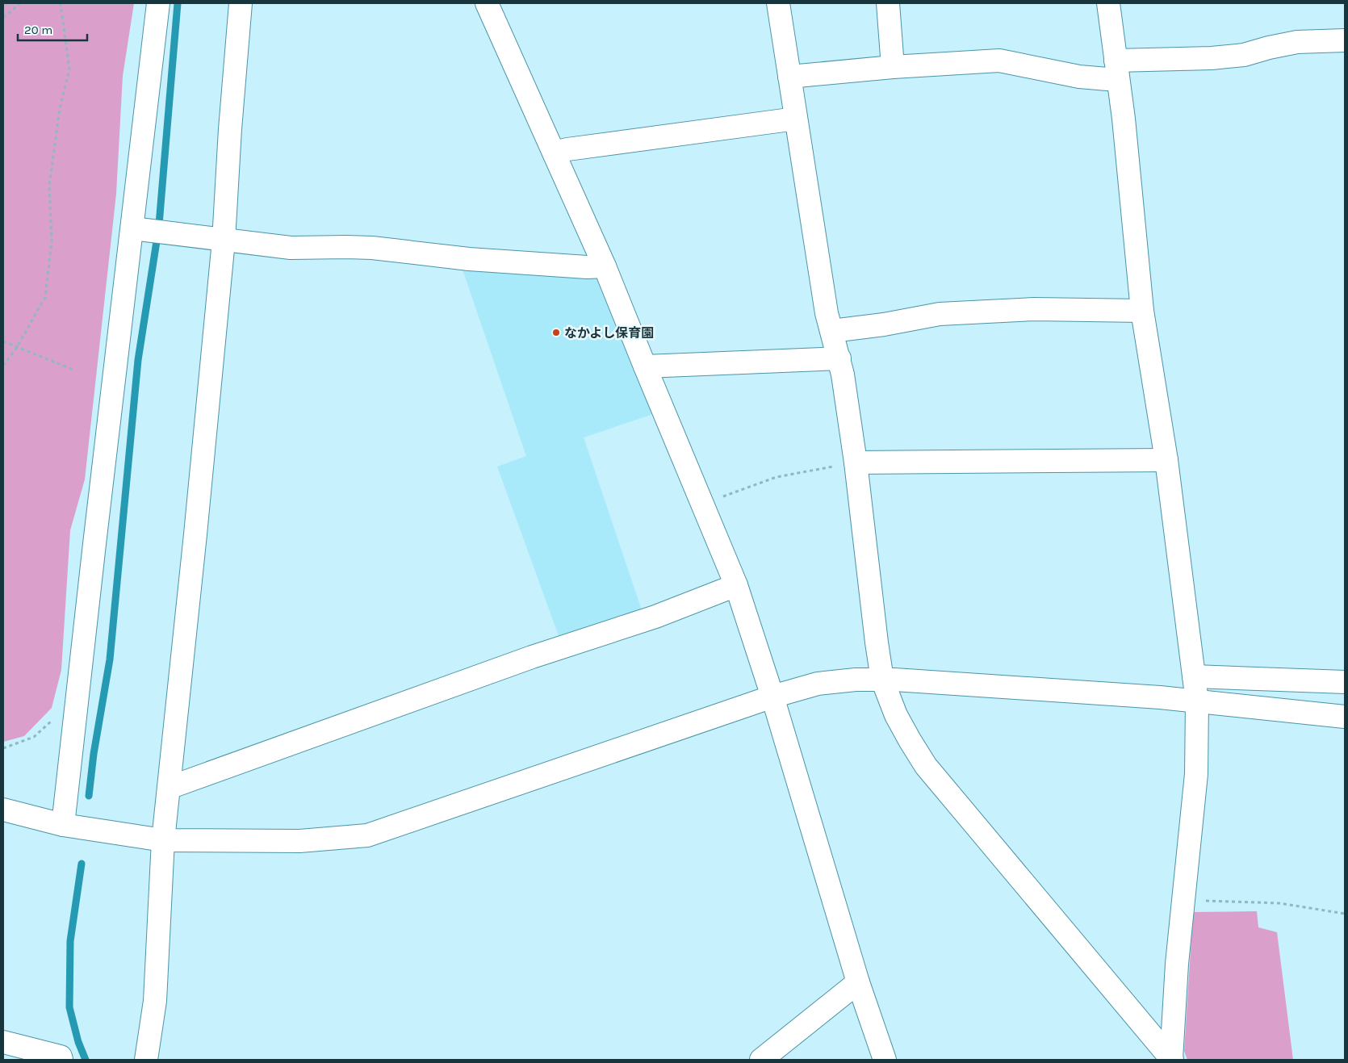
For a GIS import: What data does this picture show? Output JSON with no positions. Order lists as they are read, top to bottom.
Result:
{
  "places": ["なかよし保育園"],
  "scale_bar": "20 m"
}
